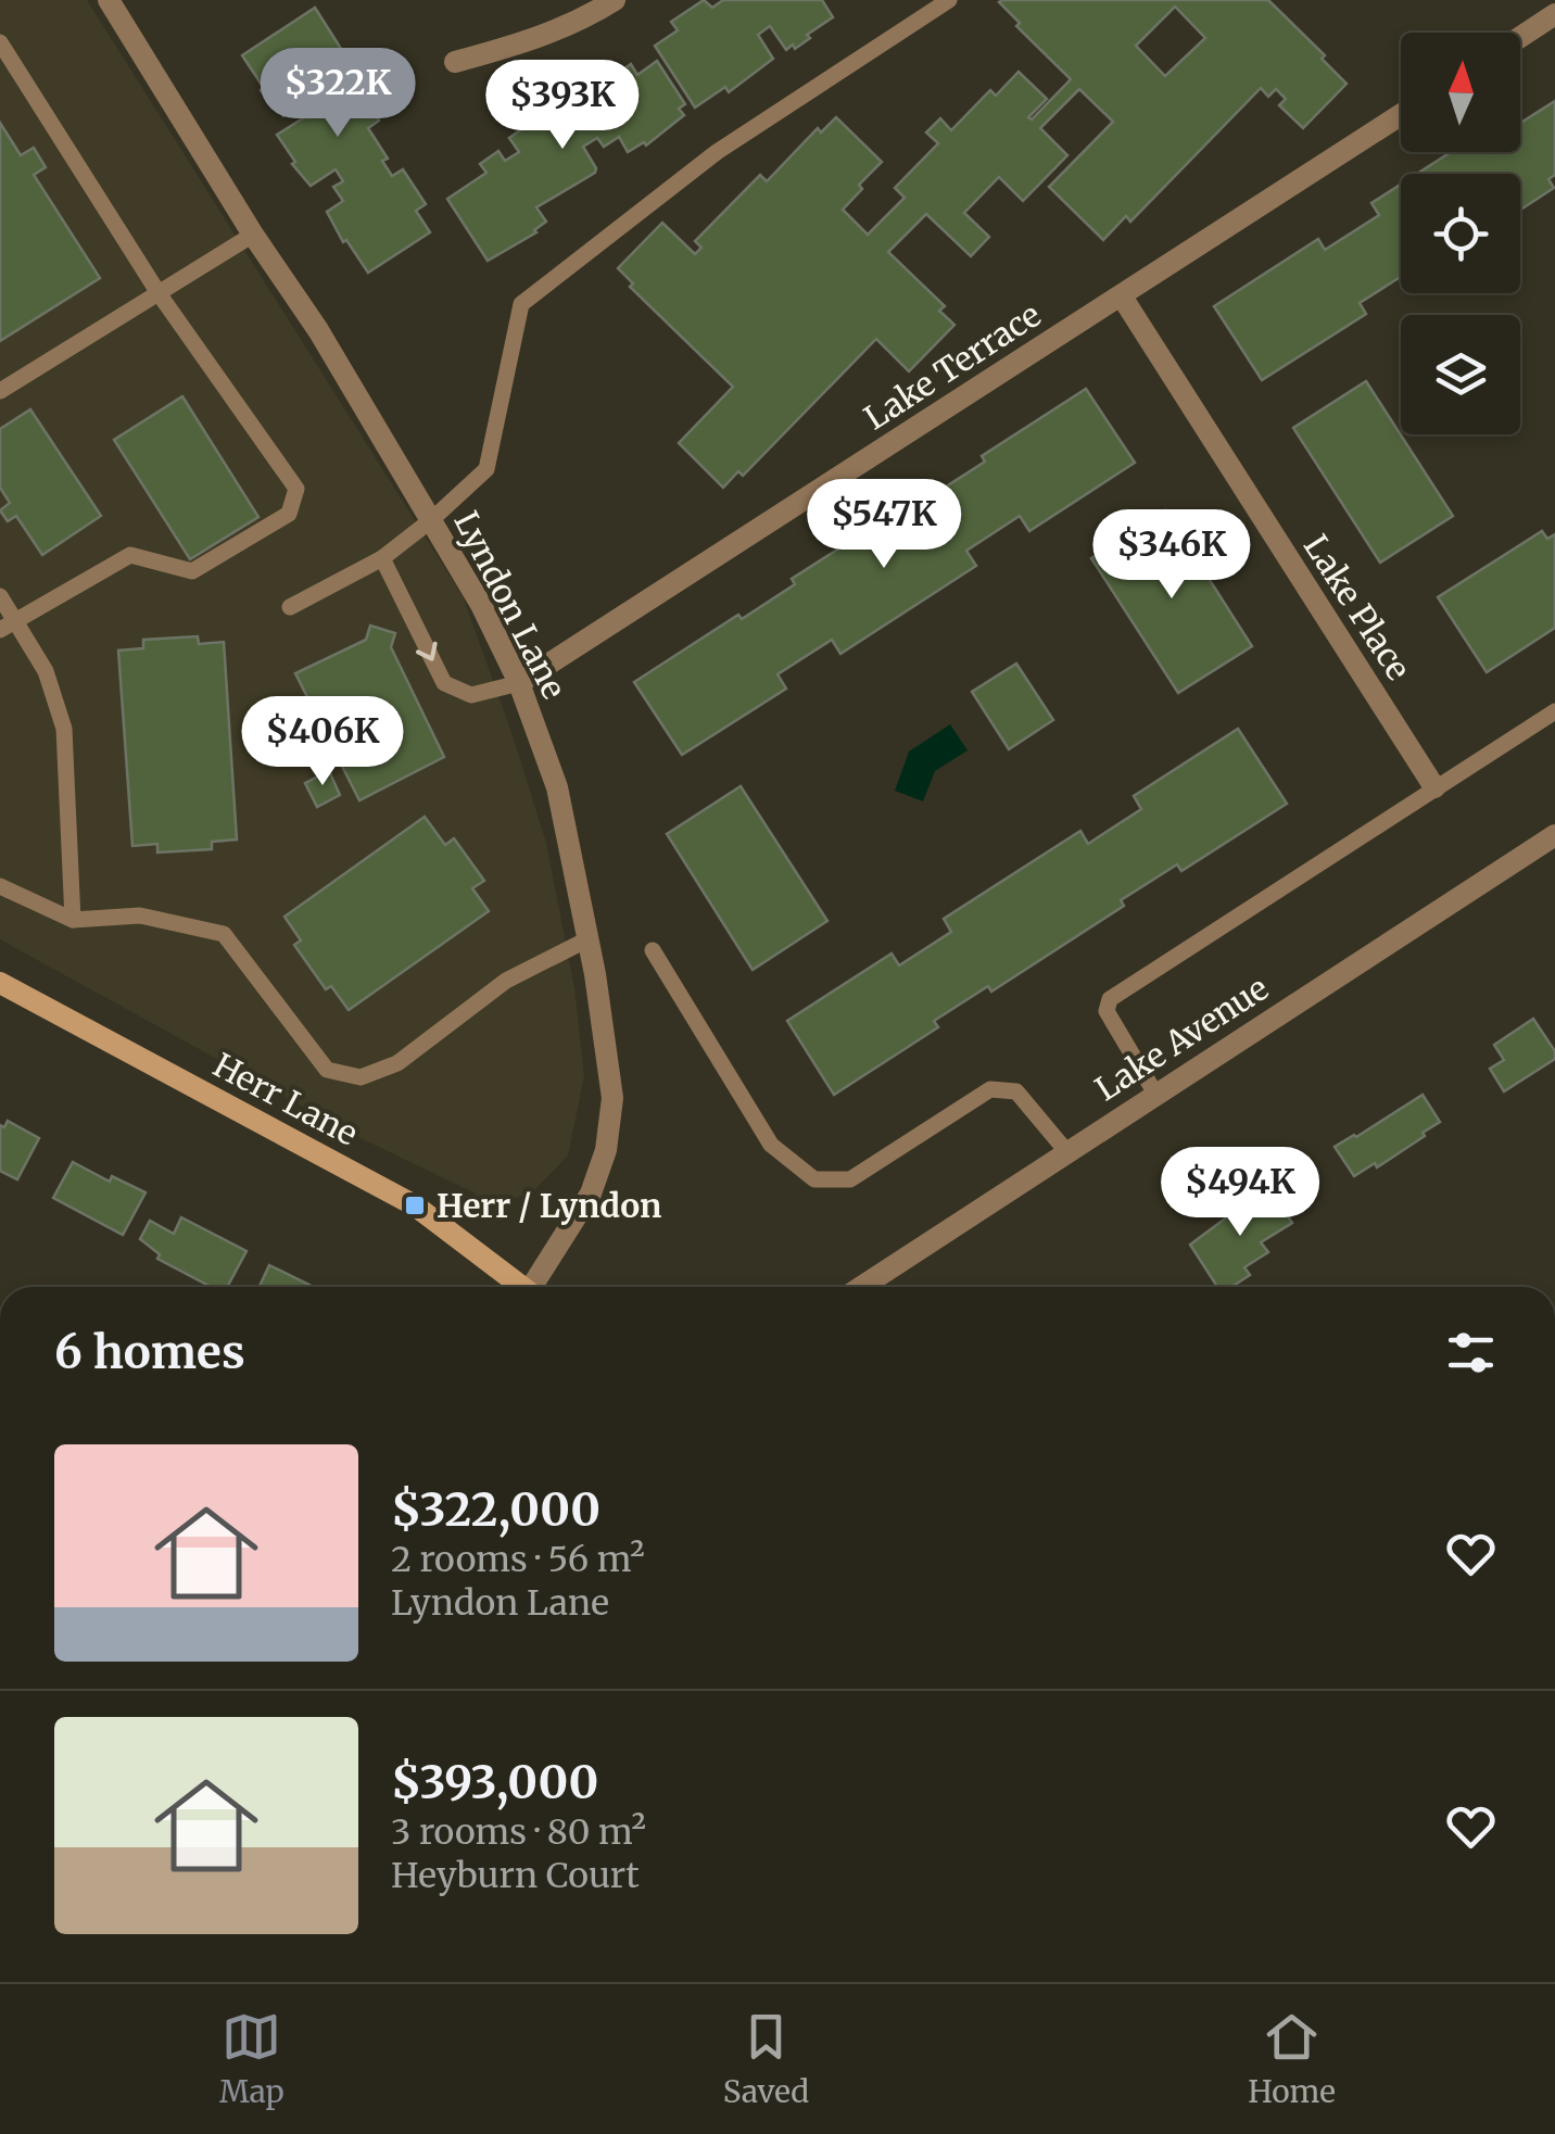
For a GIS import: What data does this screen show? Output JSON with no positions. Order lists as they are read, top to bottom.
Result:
{
  "streets": {
    "main road": ["Herr Lane"],
    "street": [
      "Lake Terrace",
      "Lyndon Lane",
      "Lake Place",
      "Lake Avenue"
    ]
  },
  "crossings": [
    ["Lake Terrace", "Lyndon Lane"],
    ["Lake Terrace", "Lake Place"]
  ],
  "places": {
    "transit": ["Herr / Lyndon"]
  },
  "north": "top",
  "page": {
    "price": [
      "$322K",
      "$393K",
      "$547K",
      "$346K",
      "$406K",
      "$494K"
    ],
    "heading": "6 homes",
    "list": [
      {
        "name": "$322,000",
        "note": "2 rooms · 56 m² · Lyndon Lane"
      },
      {
        "name": "$393,000",
        "note": "3 rooms · 80 m² · Heyburn Court"
      }
    ],
    "tabs": ["Map", "Saved", "Home"]
  }
}
